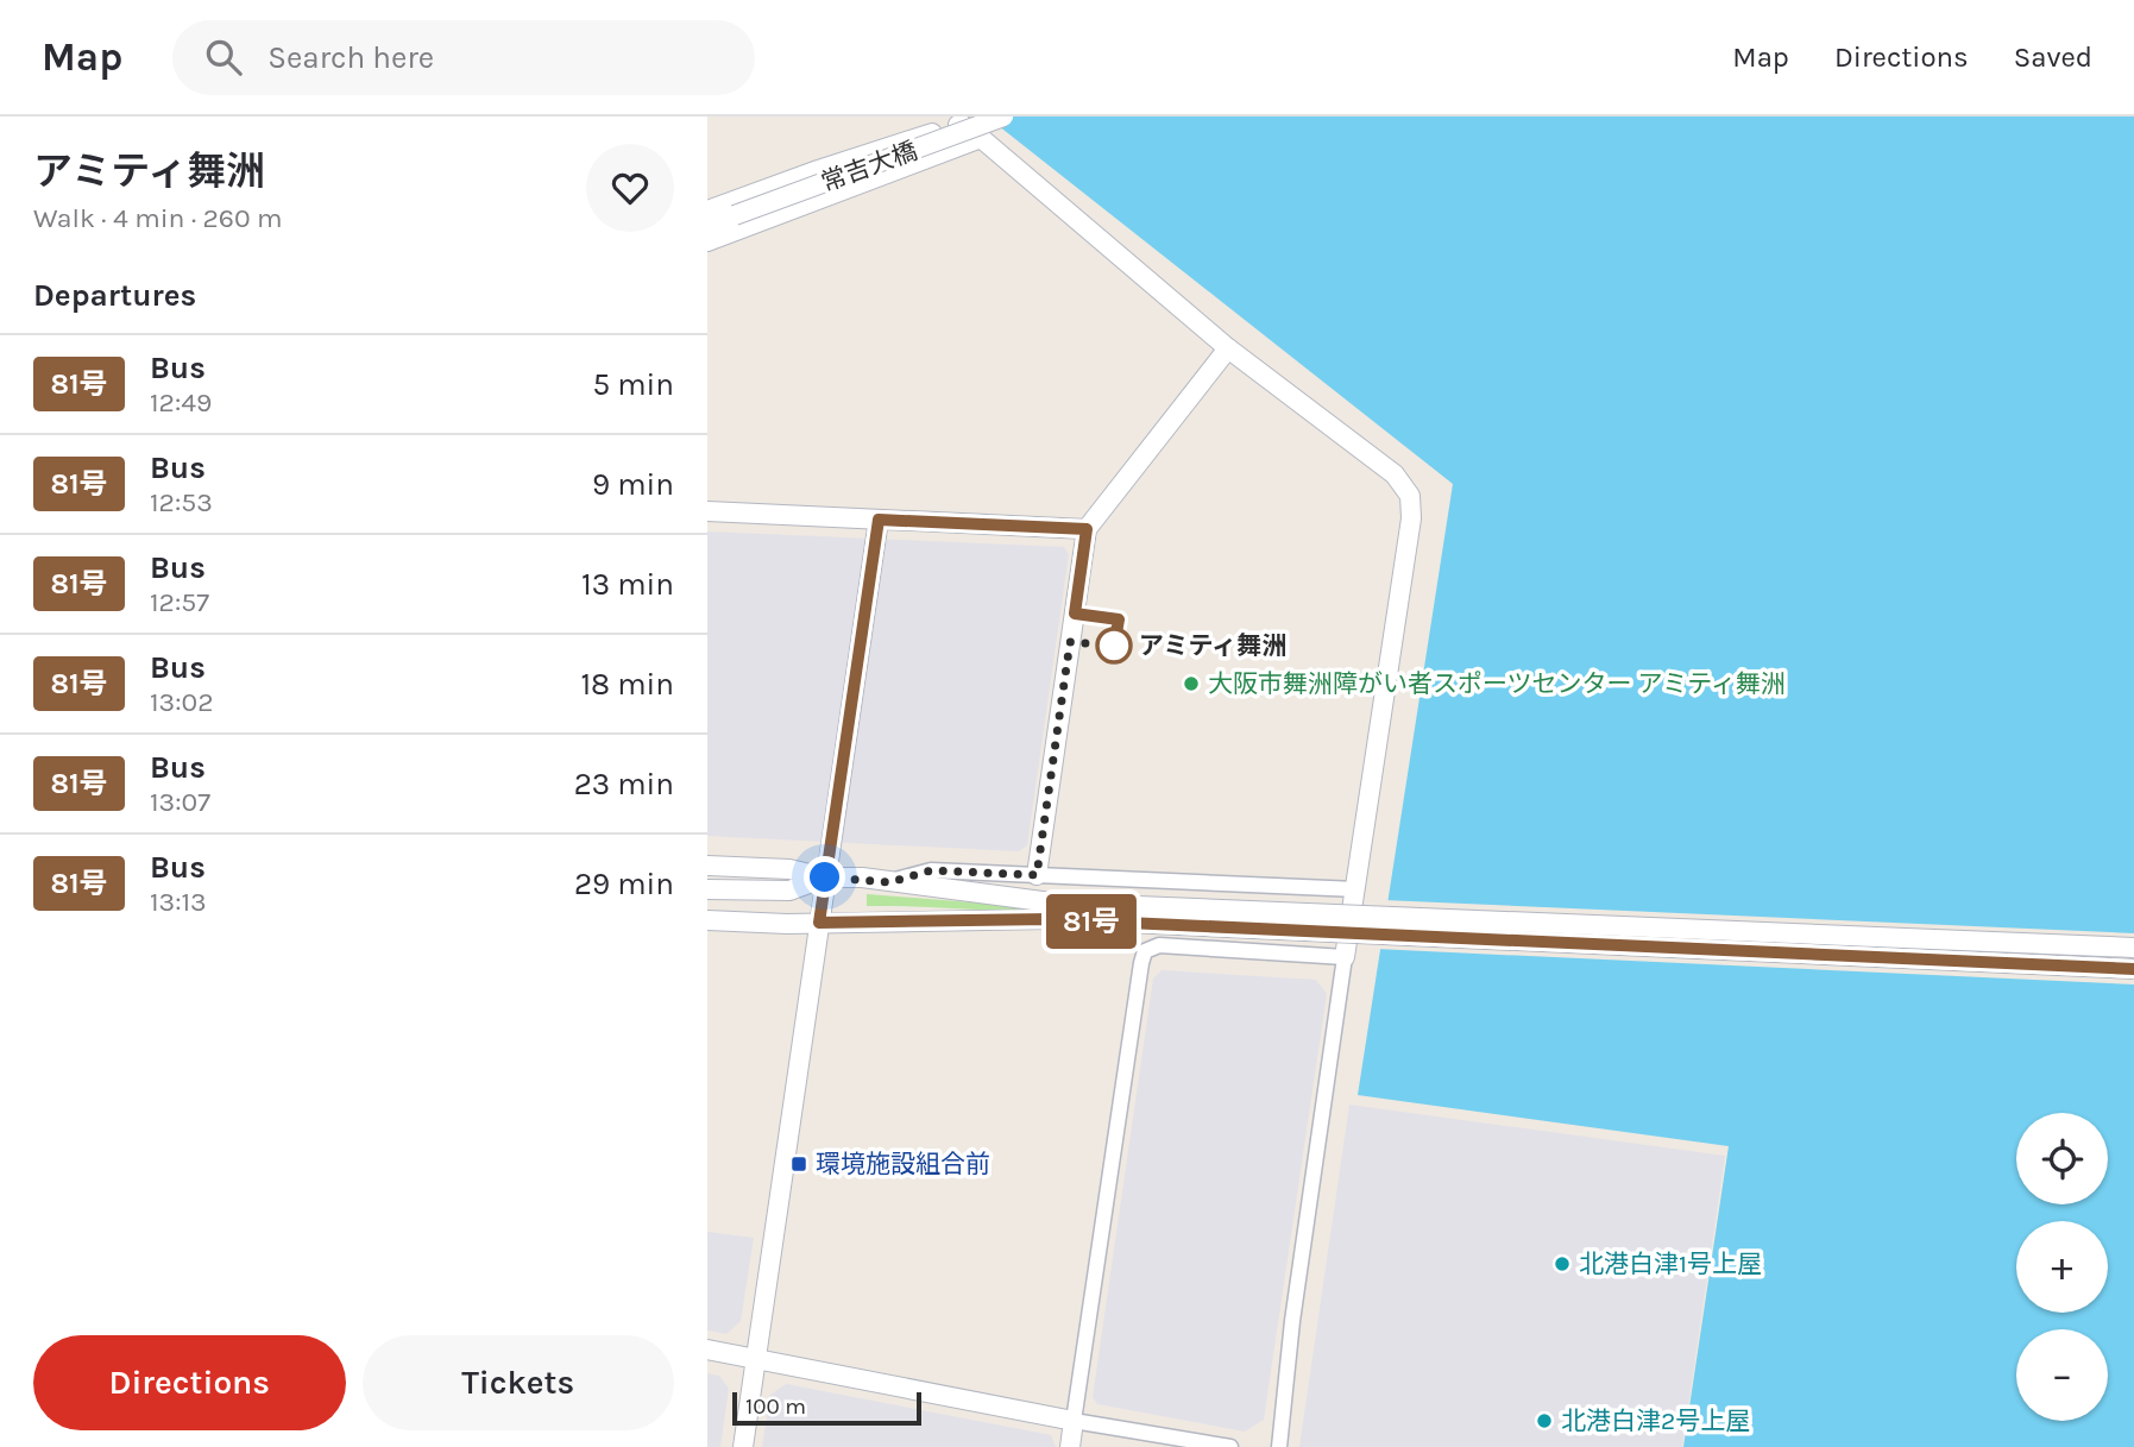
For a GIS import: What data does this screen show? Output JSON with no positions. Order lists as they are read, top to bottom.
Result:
{
  "streets": {
    "street": ["常吉大橋"]
  },
  "places": {
    "other": [
      "アミティ舞洲",
      "大阪市舞洲障がい者スポーツセンター アミティ舞洲",
      "北港白津1号上屋",
      "北港白津2号上屋"
    ],
    "transit": ["環境施設組合前"]
  },
  "lines": ["bus line 81号"],
  "scale_bar": "100 m",
  "page": {
    "header": "Map",
    "search": "Search here",
    "nav": ["Map", "Directions", "Saved"],
    "heading": [
      ["アミティ舞洲", "Walk · 4 min · 260 m"],
      "Departures"
    ],
    "on_map": "81号",
    "list": [
      {
        "mark": "81号",
        "name": "Bus",
        "note": "12:49",
        "value": "5 min"
      },
      {
        "mark": "81号",
        "name": "Bus",
        "note": "12:53",
        "value": "9 min"
      },
      {
        "mark": "81号",
        "name": "Bus",
        "note": "12:57",
        "value": "13 min"
      },
      {
        "mark": "81号",
        "name": "Bus",
        "note": "13:02",
        "value": "18 min"
      },
      {
        "mark": "81号",
        "name": "Bus",
        "note": "13:07",
        "value": "23 min"
      },
      {
        "mark": "81号",
        "name": "Bus",
        "note": "13:13",
        "value": "29 min"
      }
    ],
    "map_buttons": ["+", "−"],
    "buttons": ["Directions", "Tickets"],
    "scale": "100 m"
  }
}
